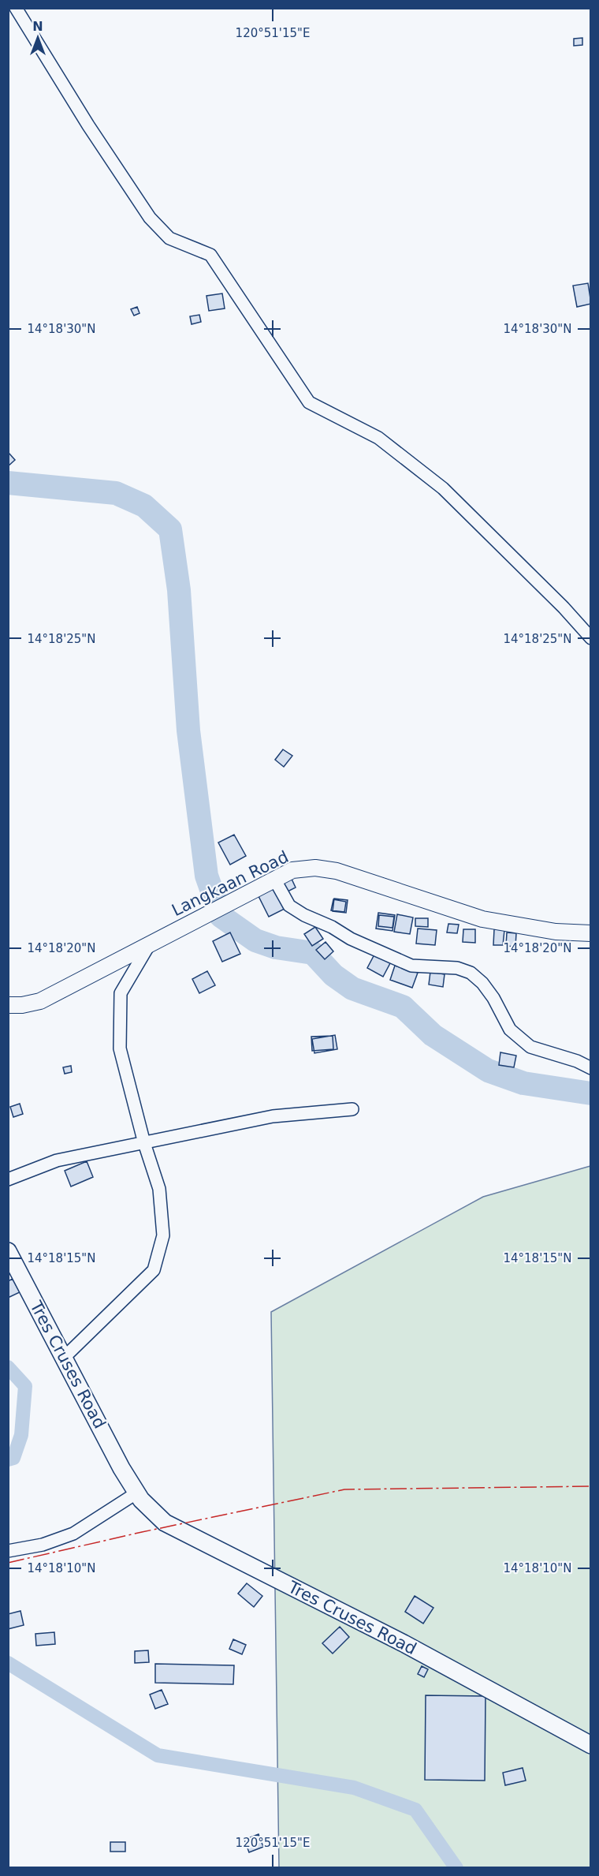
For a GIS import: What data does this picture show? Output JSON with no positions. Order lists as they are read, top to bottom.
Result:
{
  "streets": {
    "main road": ["Tres Cruses Road"],
    "street": ["Langkaan Road"]
  },
  "north": "top",
  "coordinates": [
    "120°51'15\"E",
    "14°18'30\"N",
    "14°18'25\"N",
    "14°18'20\"N",
    "14°18'15\"N",
    "14°18'10\"N"
  ]
}
